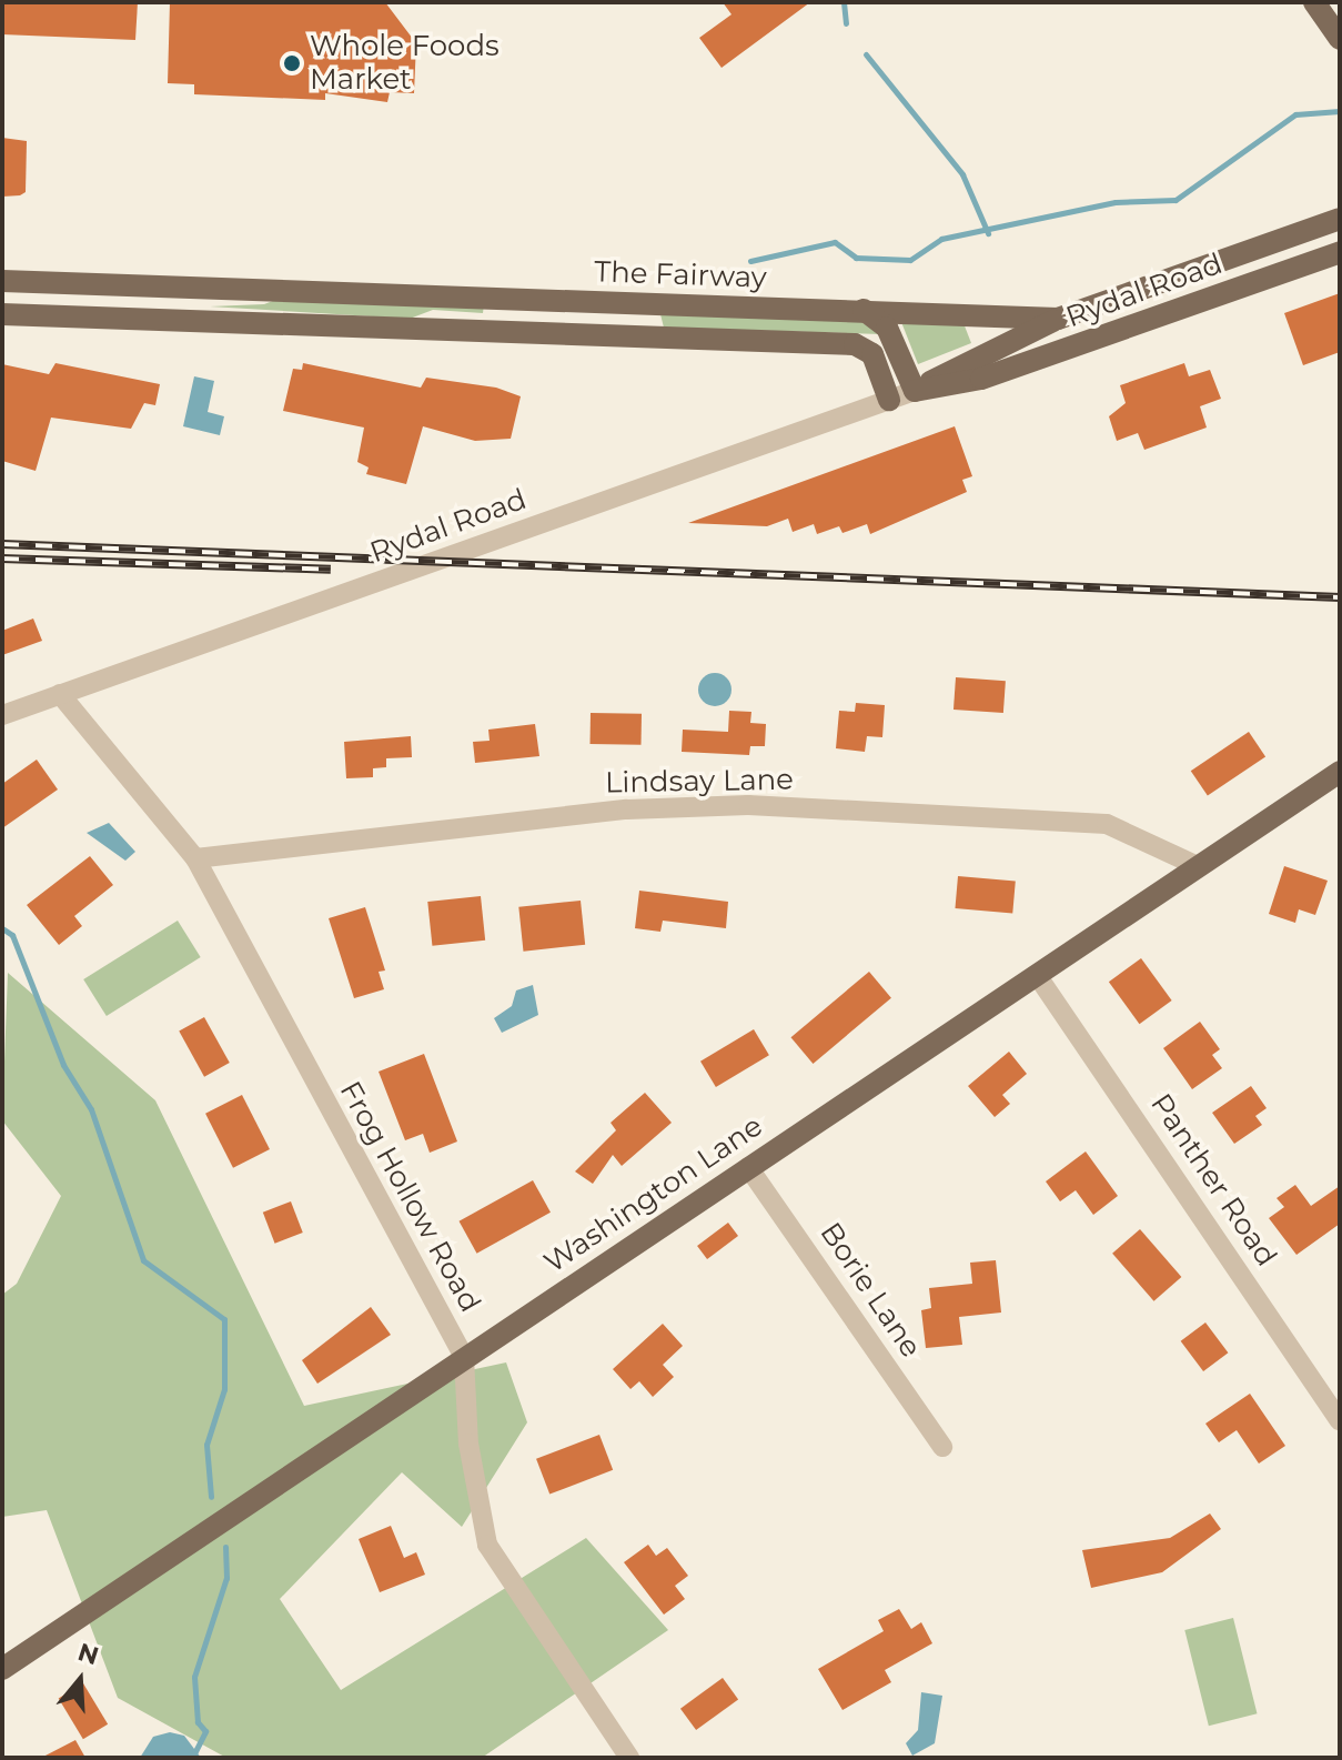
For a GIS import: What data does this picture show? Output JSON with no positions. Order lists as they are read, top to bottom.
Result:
{
  "streets": {
    "main road": ["The Fairway", "Rydal Road", "Washington Lane"],
    "street": [
      "Lindsay Lane",
      "Panther Road",
      "Frog Hollow Road",
      "Borie Lane"
    ]
  },
  "crossings": [
    ["The Fairway", "Rydal Road"],
    ["Rydal Road", "Frog Hollow Road"],
    ["Lindsay Lane", "Washington Lane"],
    ["Lindsay Lane", "Frog Hollow Road"],
    ["Panther Road", "Washington Lane"],
    ["Washington Lane", "Frog Hollow Road"],
    ["Washington Lane", "Borie Lane"]
  ],
  "places": ["Whole Foods Market"],
  "north": "top"
}
